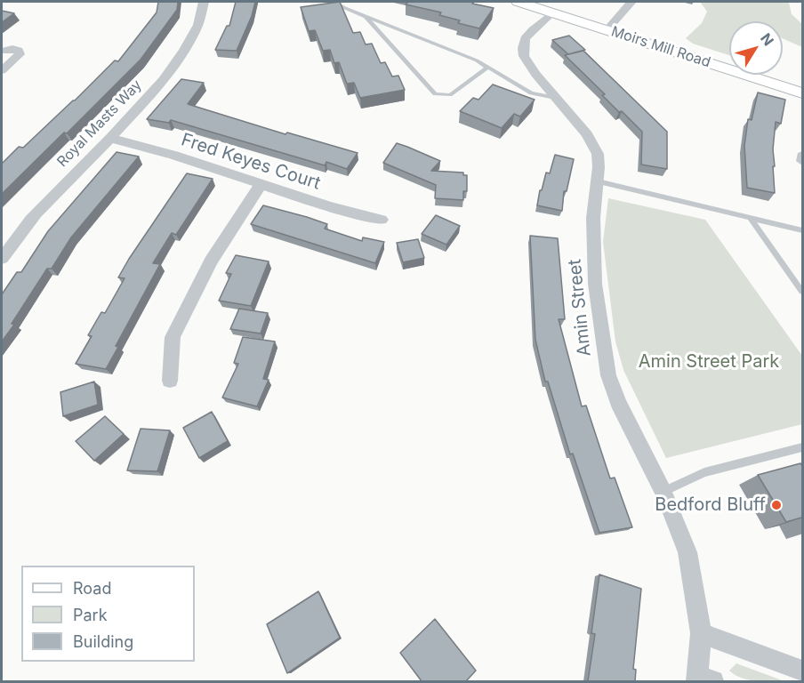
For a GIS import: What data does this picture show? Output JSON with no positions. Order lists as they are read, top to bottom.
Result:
{
  "streets": {
    "street": [
      "Moirs Mill Road",
      "Royal Masts Way",
      "Fred Keyes Court",
      "Amin Street"
    ]
  },
  "crossings": [
    ["Moirs Mill Road", "Amin Street"],
    ["Royal Masts Way", "Fred Keyes Court"]
  ],
  "parks": ["Amin Street Park"],
  "places": ["Bedford Bluff"],
  "legend": ["Road", "Park", "Building"],
  "north": "top right"
}
